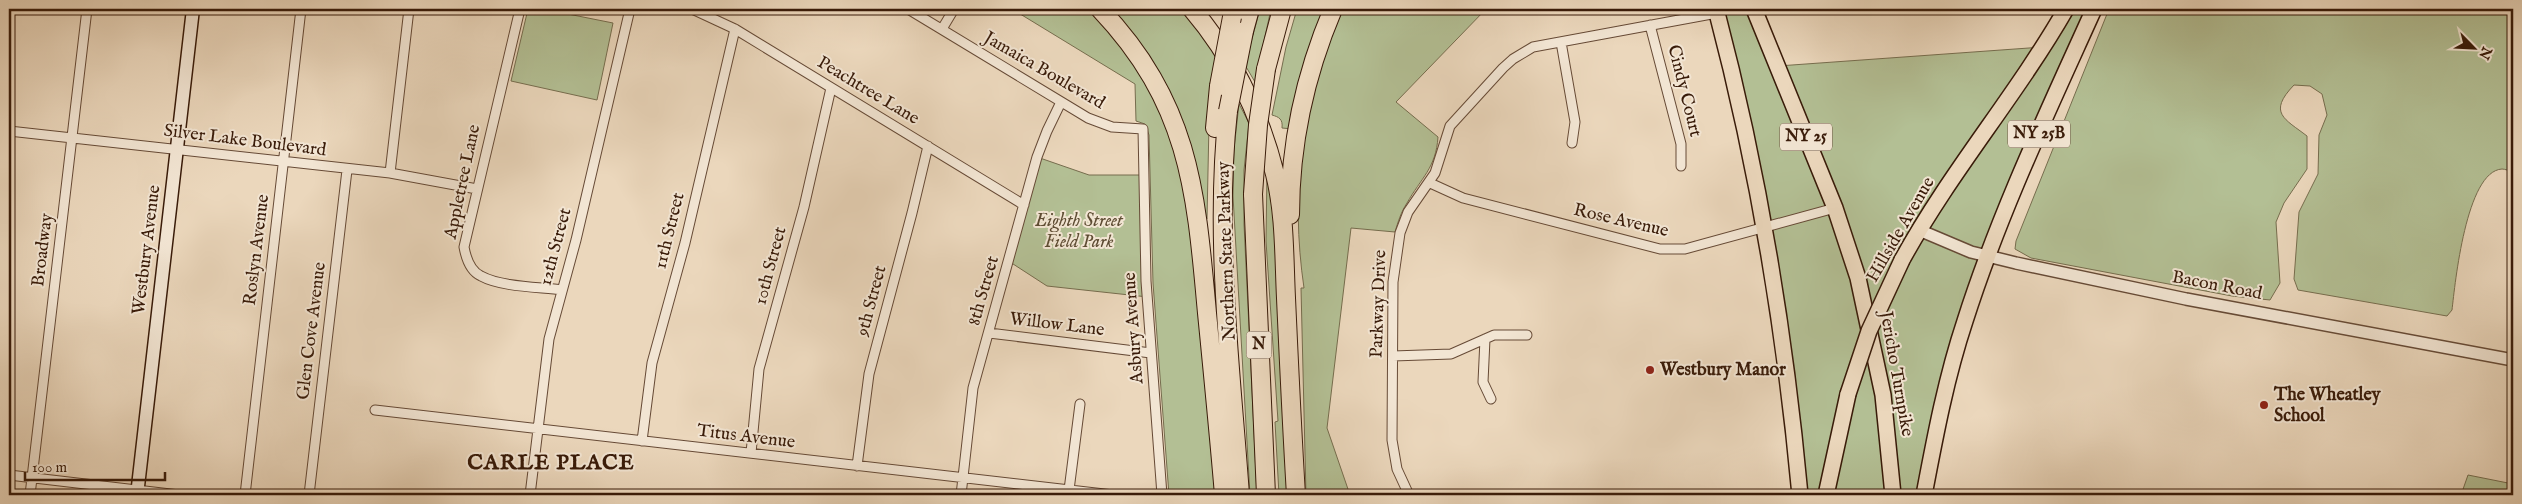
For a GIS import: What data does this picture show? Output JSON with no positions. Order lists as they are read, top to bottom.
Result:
{
  "streets": {
    "highway": ["Northern State Parkway", "N"],
    "main road": [
      "NY 25B",
      "NY 25",
      "Hillside Avenue",
      "Westbury Avenue",
      "Jericho Turnpike"
    ],
    "street": [
      "Jamaica Boulevard",
      "Peachtree Lane",
      "Cindy Court",
      "Silver Lake Boulevard",
      "Appletree Lane",
      "Rose Avenue",
      "11th Street",
      "12th Street",
      "Broadway",
      "Roslyn Avenue",
      "10th Street",
      "Bacon Road",
      "8th Street",
      "9th Street",
      "Parkway Drive",
      "Willow Lane",
      "Asbury Avenue",
      "Glen Cove Avenue",
      "Titus Avenue"
    ]
  },
  "crossings": [
    ["Jamaica Boulevard", "8th Street"],
    ["Jamaica Boulevard", "Asbury Avenue"],
    ["Peachtree Lane", "11th Street"],
    ["Peachtree Lane", "10th Street"],
    ["Peachtree Lane", "8th Street"],
    ["Peachtree Lane", "9th Street"],
    ["Cindy Court", "Parkway Drive"],
    ["NY 25B", "Bacon Road"],
    ["Silver Lake Boulevard", "Appletree Lane"],
    ["Silver Lake Boulevard", "Broadway"],
    ["Silver Lake Boulevard", "Westbury Avenue"],
    ["Silver Lake Boulevard", "Roslyn Avenue"],
    ["Silver Lake Boulevard", "Glen Cove Avenue"],
    ["Appletree Lane", "12th Street"],
    ["Rose Avenue", "Parkway Drive"],
    ["Rose Avenue", "Jericho Turnpike"],
    ["Hillside Avenue", "Bacon Road"],
    ["11th Street", "Titus Avenue"],
    ["12th Street", "Titus Avenue"],
    ["10th Street", "Titus Avenue"],
    ["8th Street", "Willow Lane"],
    ["8th Street", "Titus Avenue"],
    ["9th Street", "Titus Avenue"],
    ["Willow Lane", "Asbury Avenue"]
  ],
  "districts": ["CARLE PLACE"],
  "parks": ["Eighth Street Field Park"],
  "places": ["Westbury Manor", "The Wheatley School"],
  "scale_bar": "100 m",
  "north": "bottom right"
}
